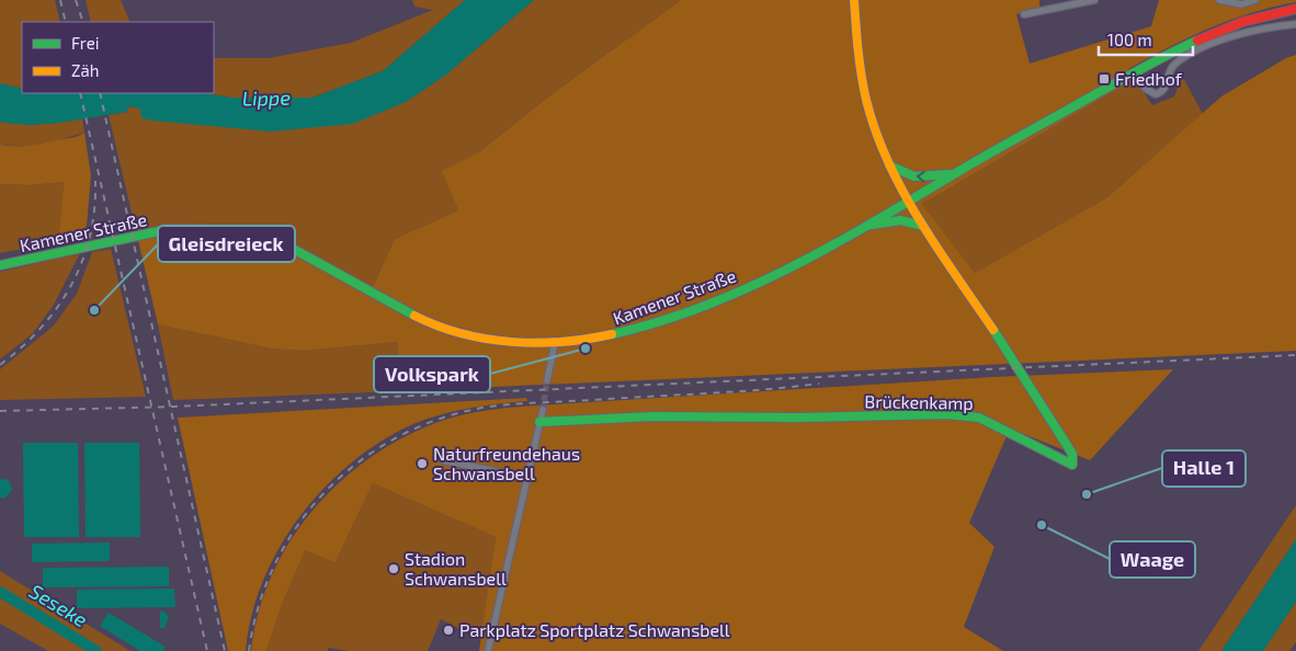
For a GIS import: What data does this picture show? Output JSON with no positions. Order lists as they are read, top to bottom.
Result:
{
  "streets": {
    "main road": ["Kamener Straße", "Brückenkamp"]
  },
  "crossings": [
    ["Kamener Straße", "Brückenkamp"]
  ],
  "water": ["Lippe", "Seseke"],
  "places": {
    "transit": ["Friedhof"],
    "other": [
      "Gleisdreieck",
      "Volkspark",
      "Naturfreundehaus Schwansbell",
      "Halle 1",
      "Waage",
      "Stadion Schwansbell",
      "Parkplatz Sportplatz Schwansbell"
    ]
  },
  "legend": ["Frei", "Zäh"],
  "scale_bar": "100 m"
}
